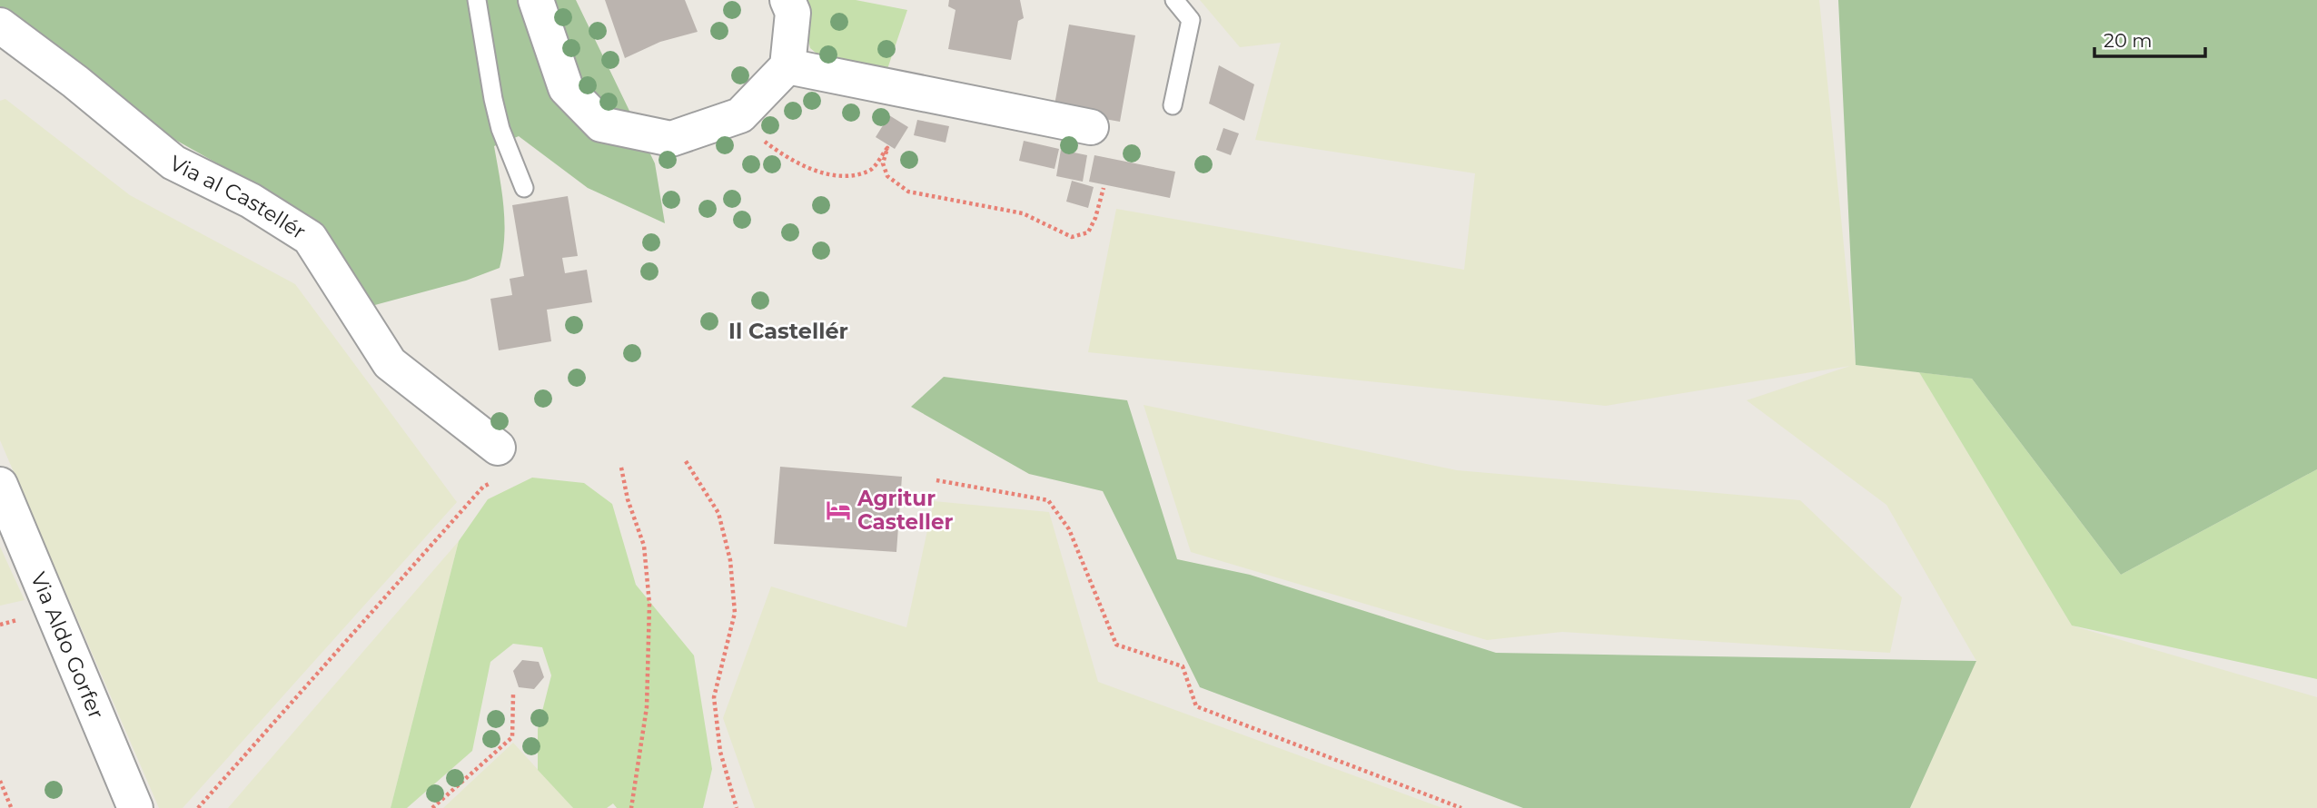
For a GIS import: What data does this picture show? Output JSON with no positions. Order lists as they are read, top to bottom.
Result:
{
  "streets": {
    "street": ["Via al Castellér", "Via Aldo Gorfer"]
  },
  "districts": ["Il Castellér"],
  "places": {
    "hotel": ["Agritur Casteller"]
  },
  "scale_bar": "20 m"
}
